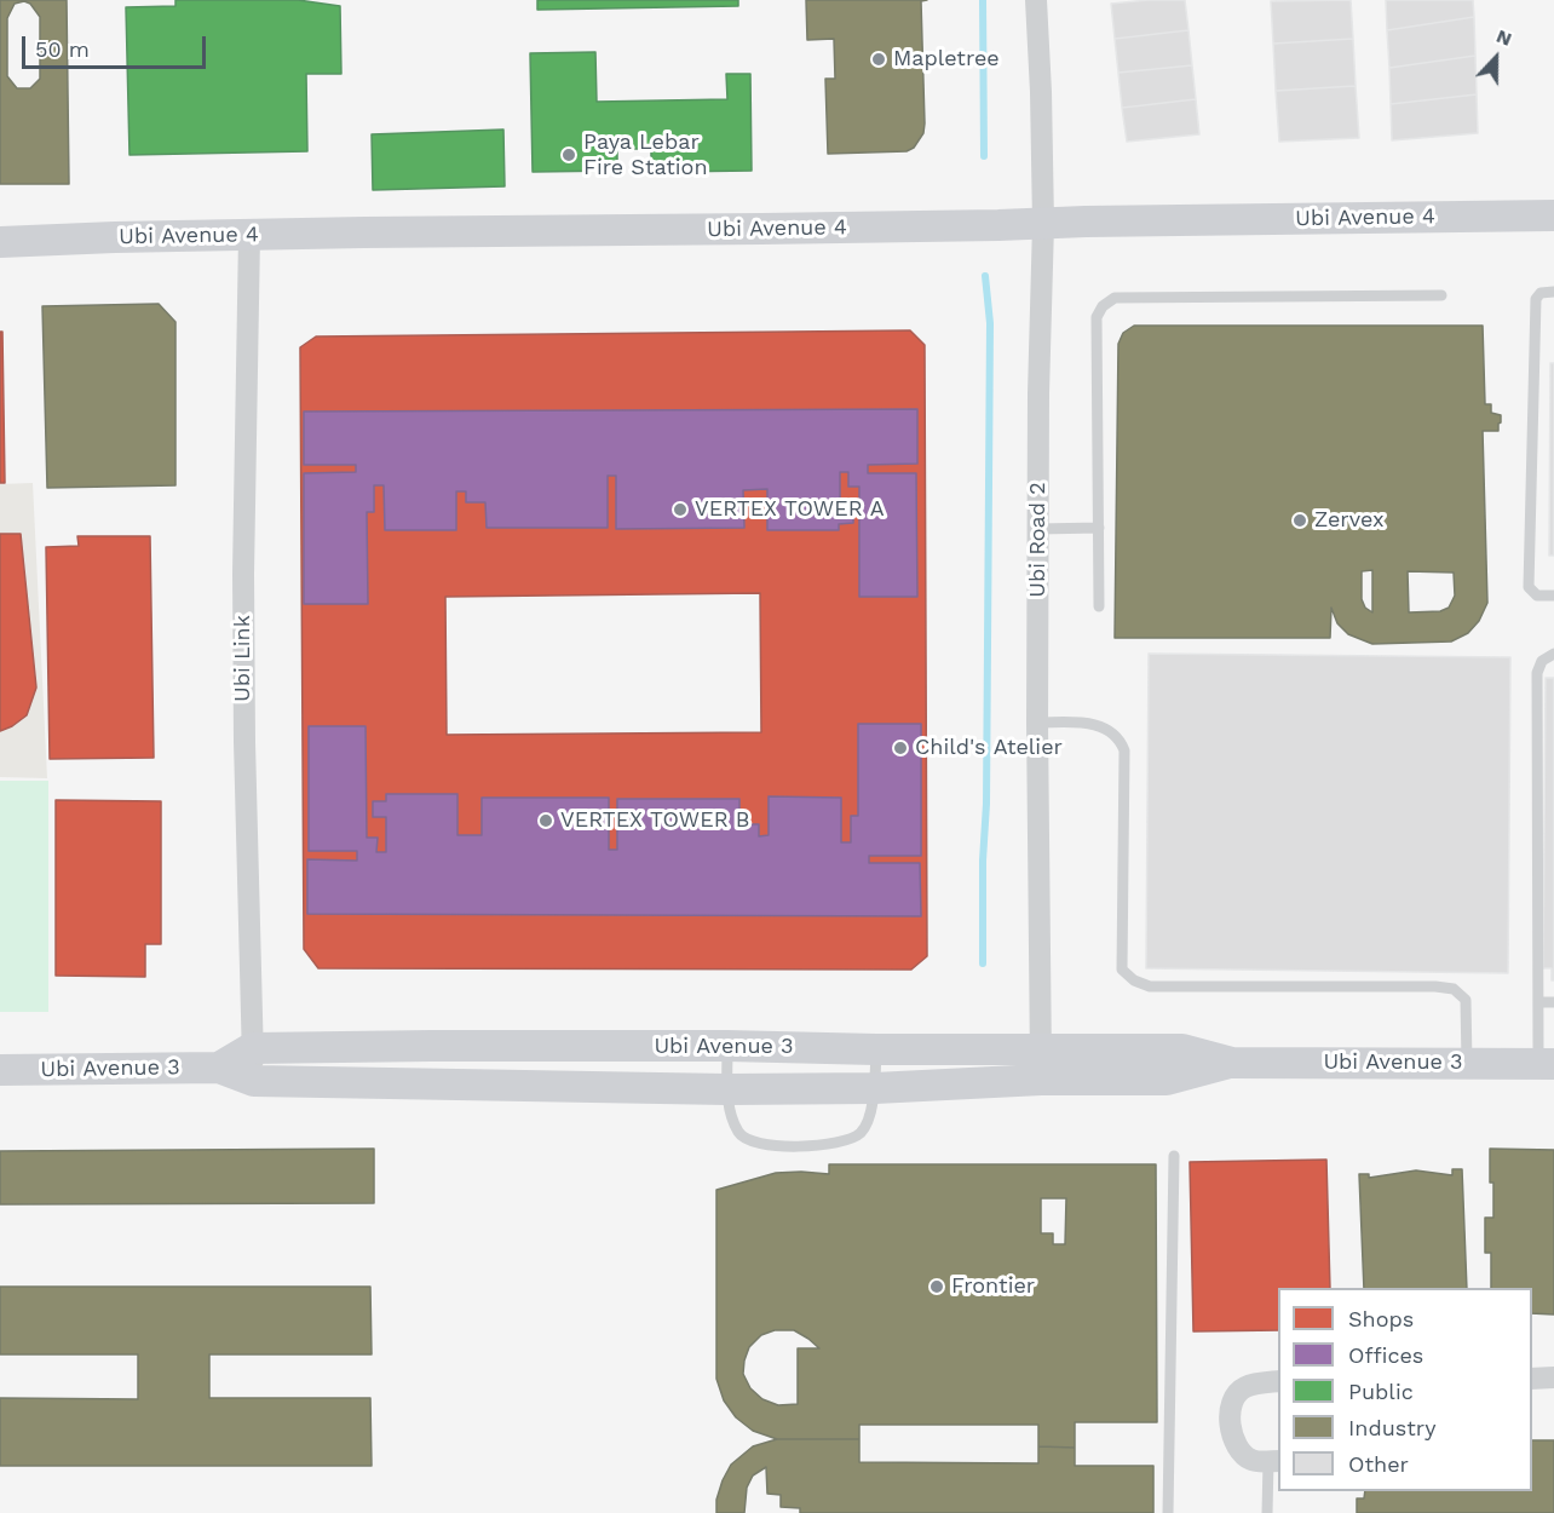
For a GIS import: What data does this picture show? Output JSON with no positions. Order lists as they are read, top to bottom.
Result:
{
  "streets": {
    "street": [
      "Ubi Avenue 4",
      "Ubi Road 2",
      "Ubi Link",
      "Ubi Avenue 3"
    ]
  },
  "crossings": [
    ["Ubi Avenue 4", "Ubi Road 2"],
    ["Ubi Avenue 4", "Ubi Link"],
    ["Ubi Road 2", "Ubi Avenue 3"],
    ["Ubi Link", "Ubi Avenue 3"]
  ],
  "places": [
    "Mapletree",
    "Paya Lebar Fire Station",
    "VERTEX TOWER A",
    "Zervex",
    "Child's Atelier",
    "VERTEX TOWER B",
    "Frontier"
  ],
  "legend": [
    "Shops",
    "Offices",
    "Public",
    "Industry",
    "Other"
  ],
  "scale_bar": "50 m",
  "north": "top"
}
